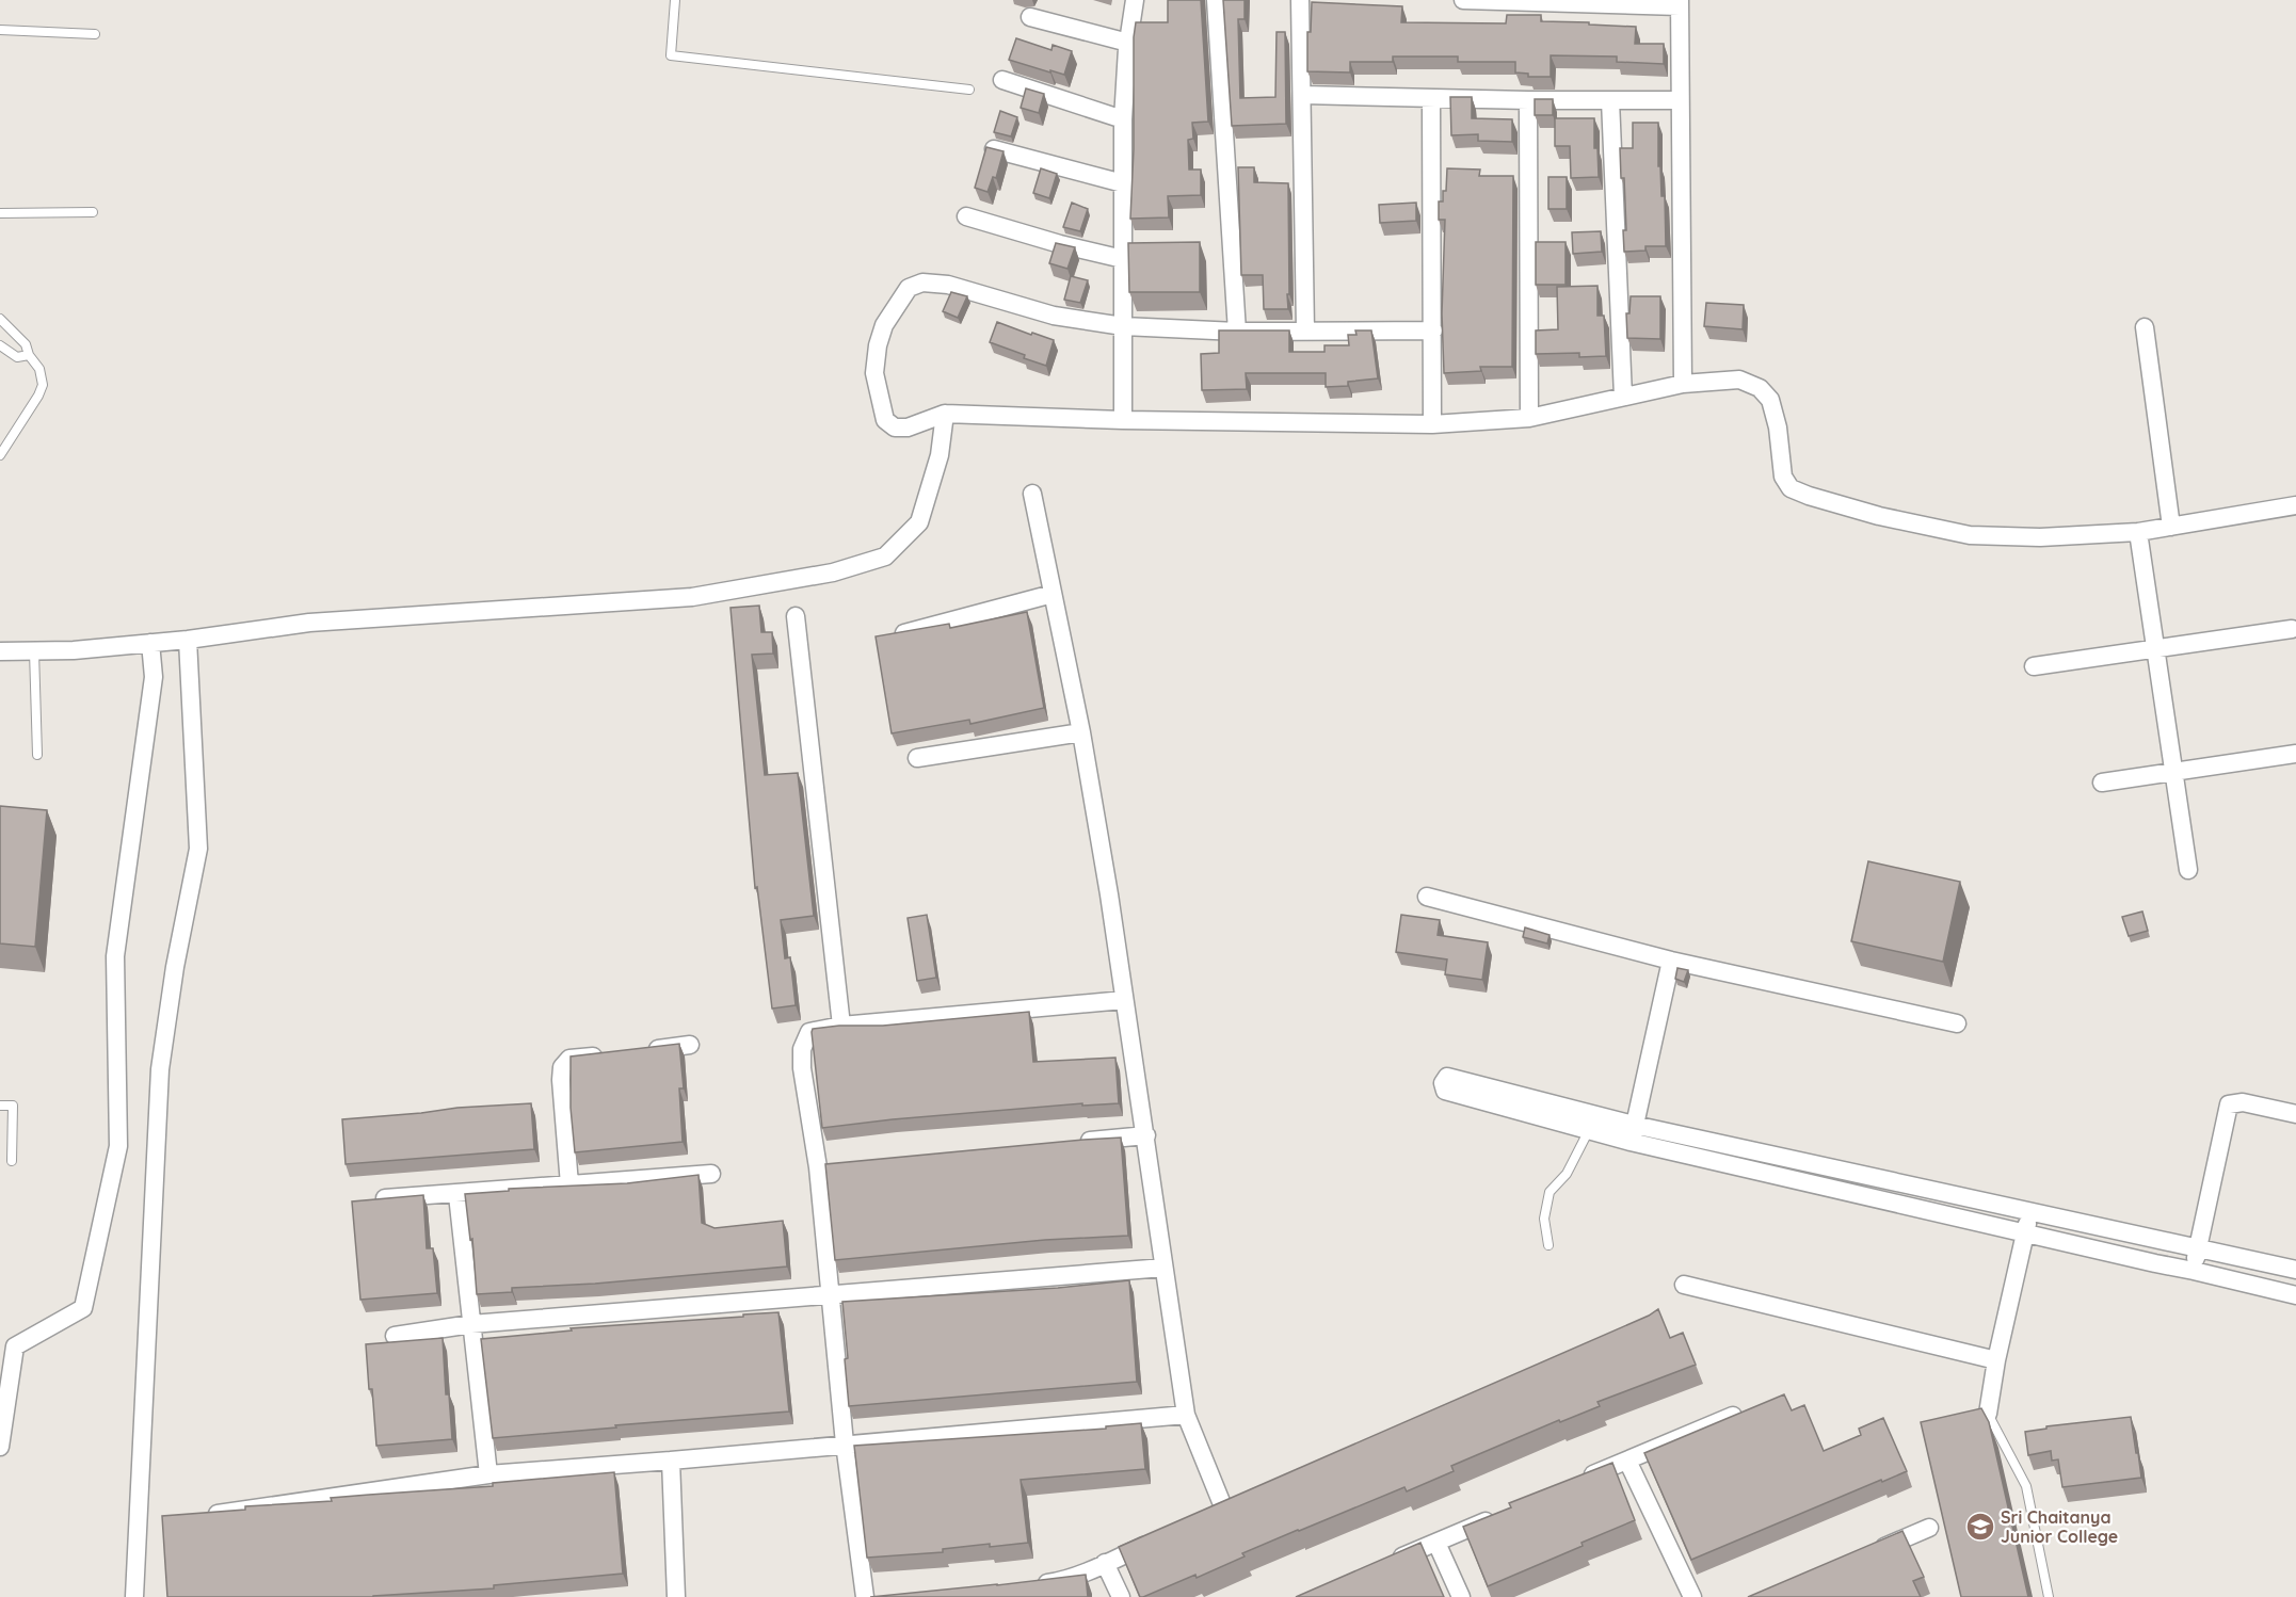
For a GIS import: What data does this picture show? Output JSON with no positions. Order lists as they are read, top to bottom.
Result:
{
  "places": {
    "school or university": ["Sri Chaitanya Junior College"]
  }
}
